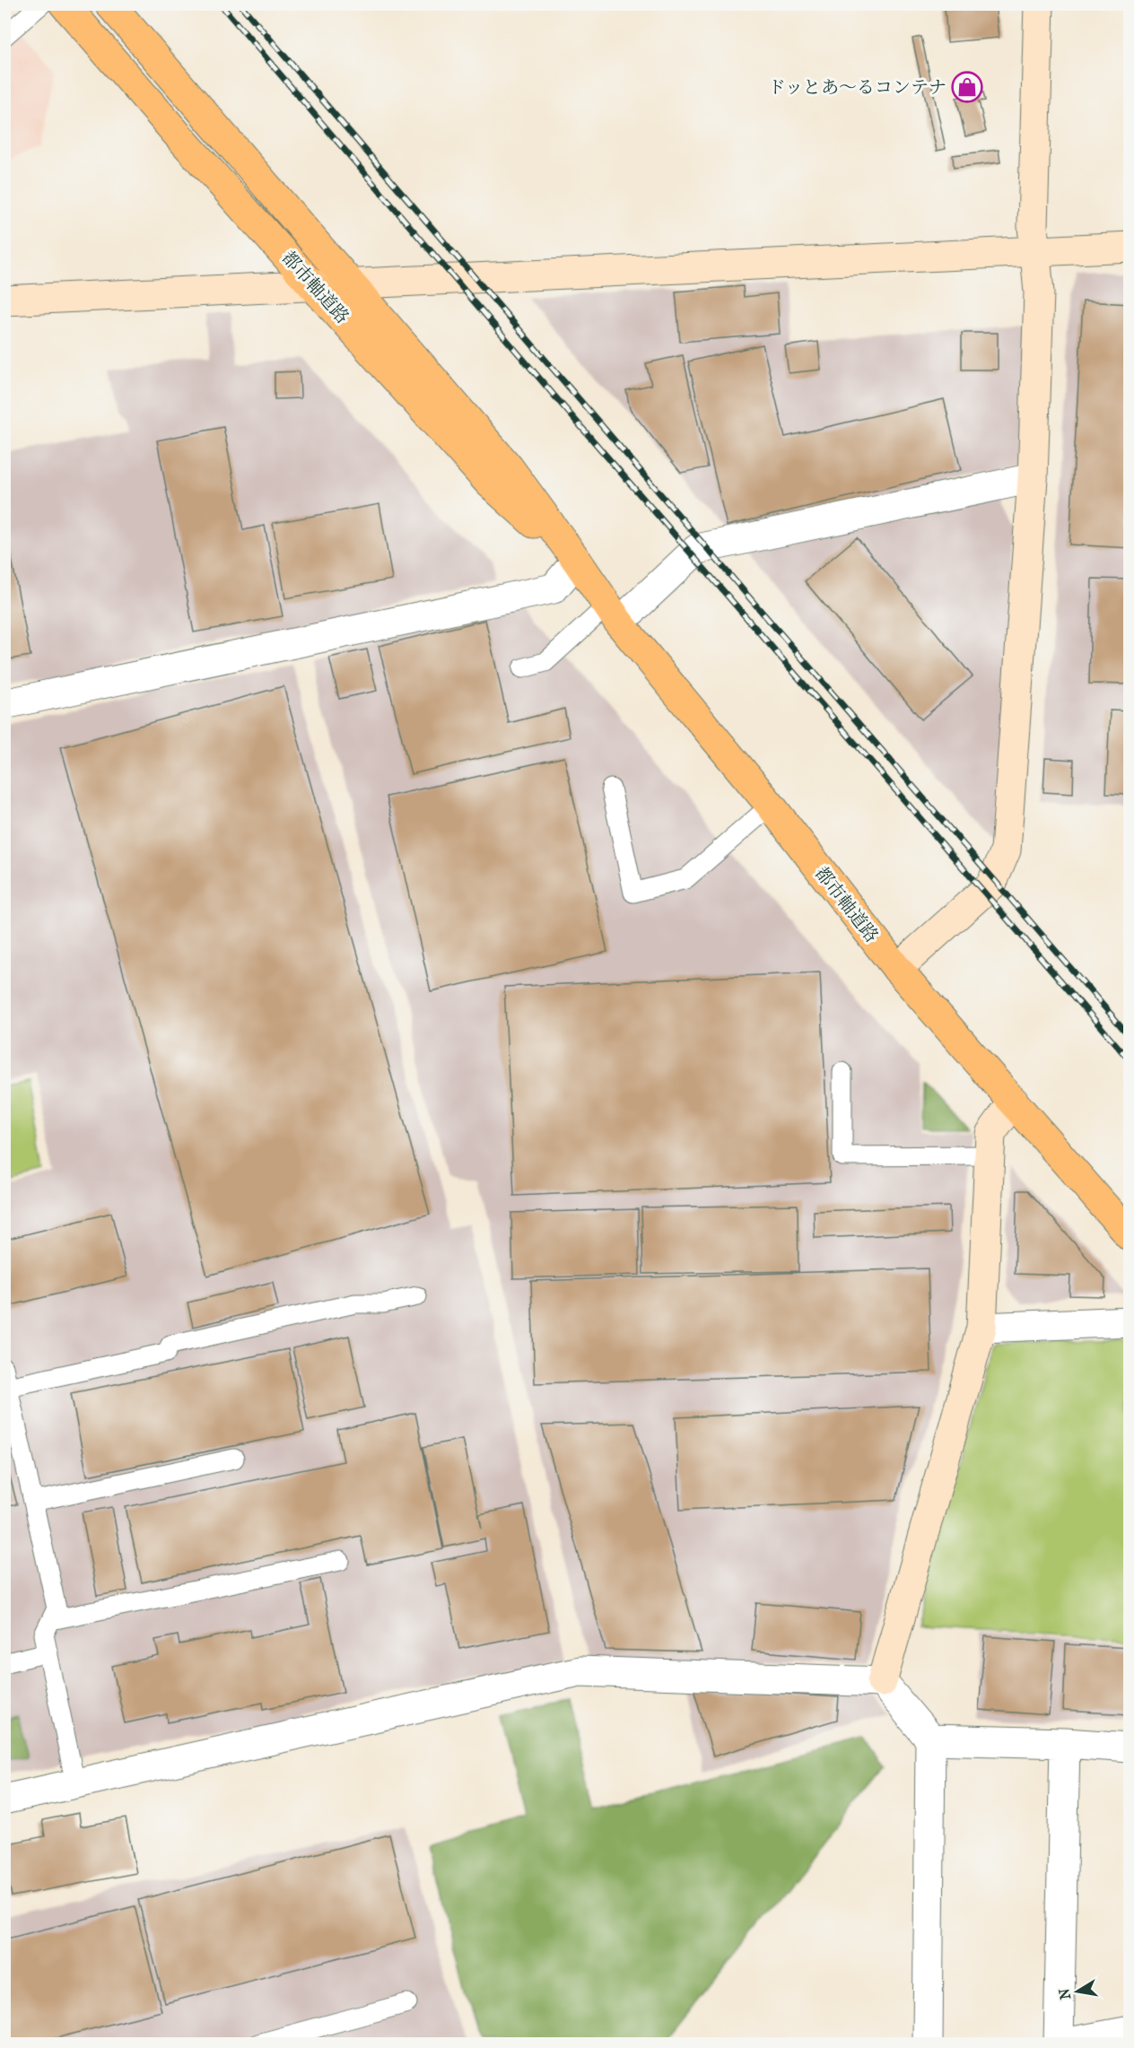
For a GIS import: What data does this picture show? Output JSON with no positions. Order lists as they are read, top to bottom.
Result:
{
  "streets": {
    "main road": ["都市軸道路"]
  },
  "places": {
    "shop": ["ドッとあ〜るコンテナ"]
  },
  "north": "left"
}
